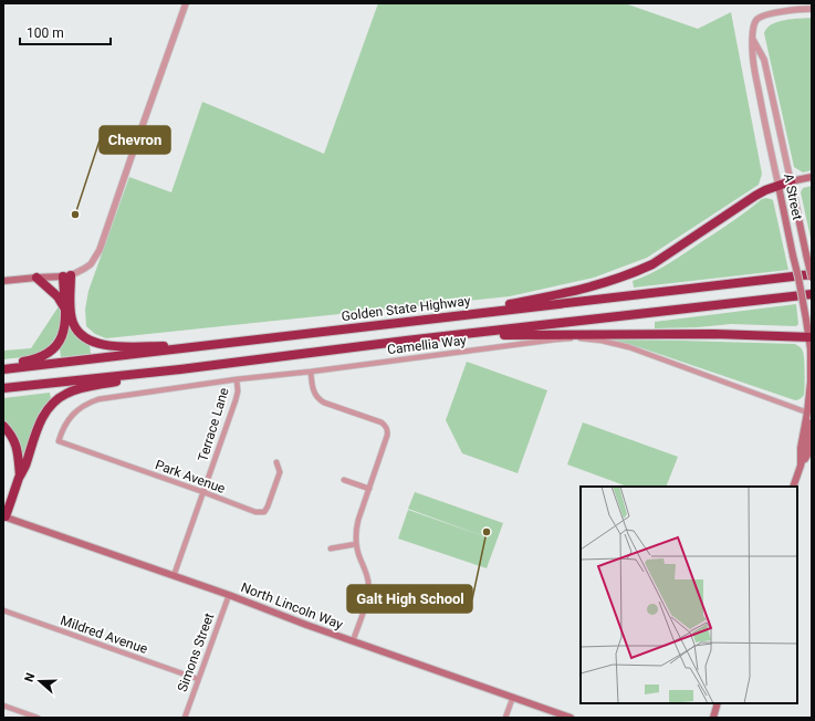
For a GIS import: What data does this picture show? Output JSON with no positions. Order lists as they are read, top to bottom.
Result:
{
  "streets": {
    "highway": ["Golden State Highway"],
    "main road": ["A Street", "North Lincoln Way"],
    "street": [
      "Camellia Way",
      "Terrace Lane",
      "Park Avenue",
      "Mildred Avenue",
      "Simons Street"
    ]
  },
  "crossings": [
    ["A Street", "Golden State Highway"],
    ["A Street", "Camellia Way"],
    ["Camellia Way", "Terrace Lane"],
    ["Camellia Way", "Park Avenue"],
    ["Terrace Lane", "Park Avenue"],
    ["Terrace Lane", "North Lincoln Way"],
    ["North Lincoln Way", "Simons Street"],
    ["Mildred Avenue", "Simons Street"]
  ],
  "places": ["Chevron", "Galt High School"],
  "scale_bar": "100 m",
  "north": "left"
}
